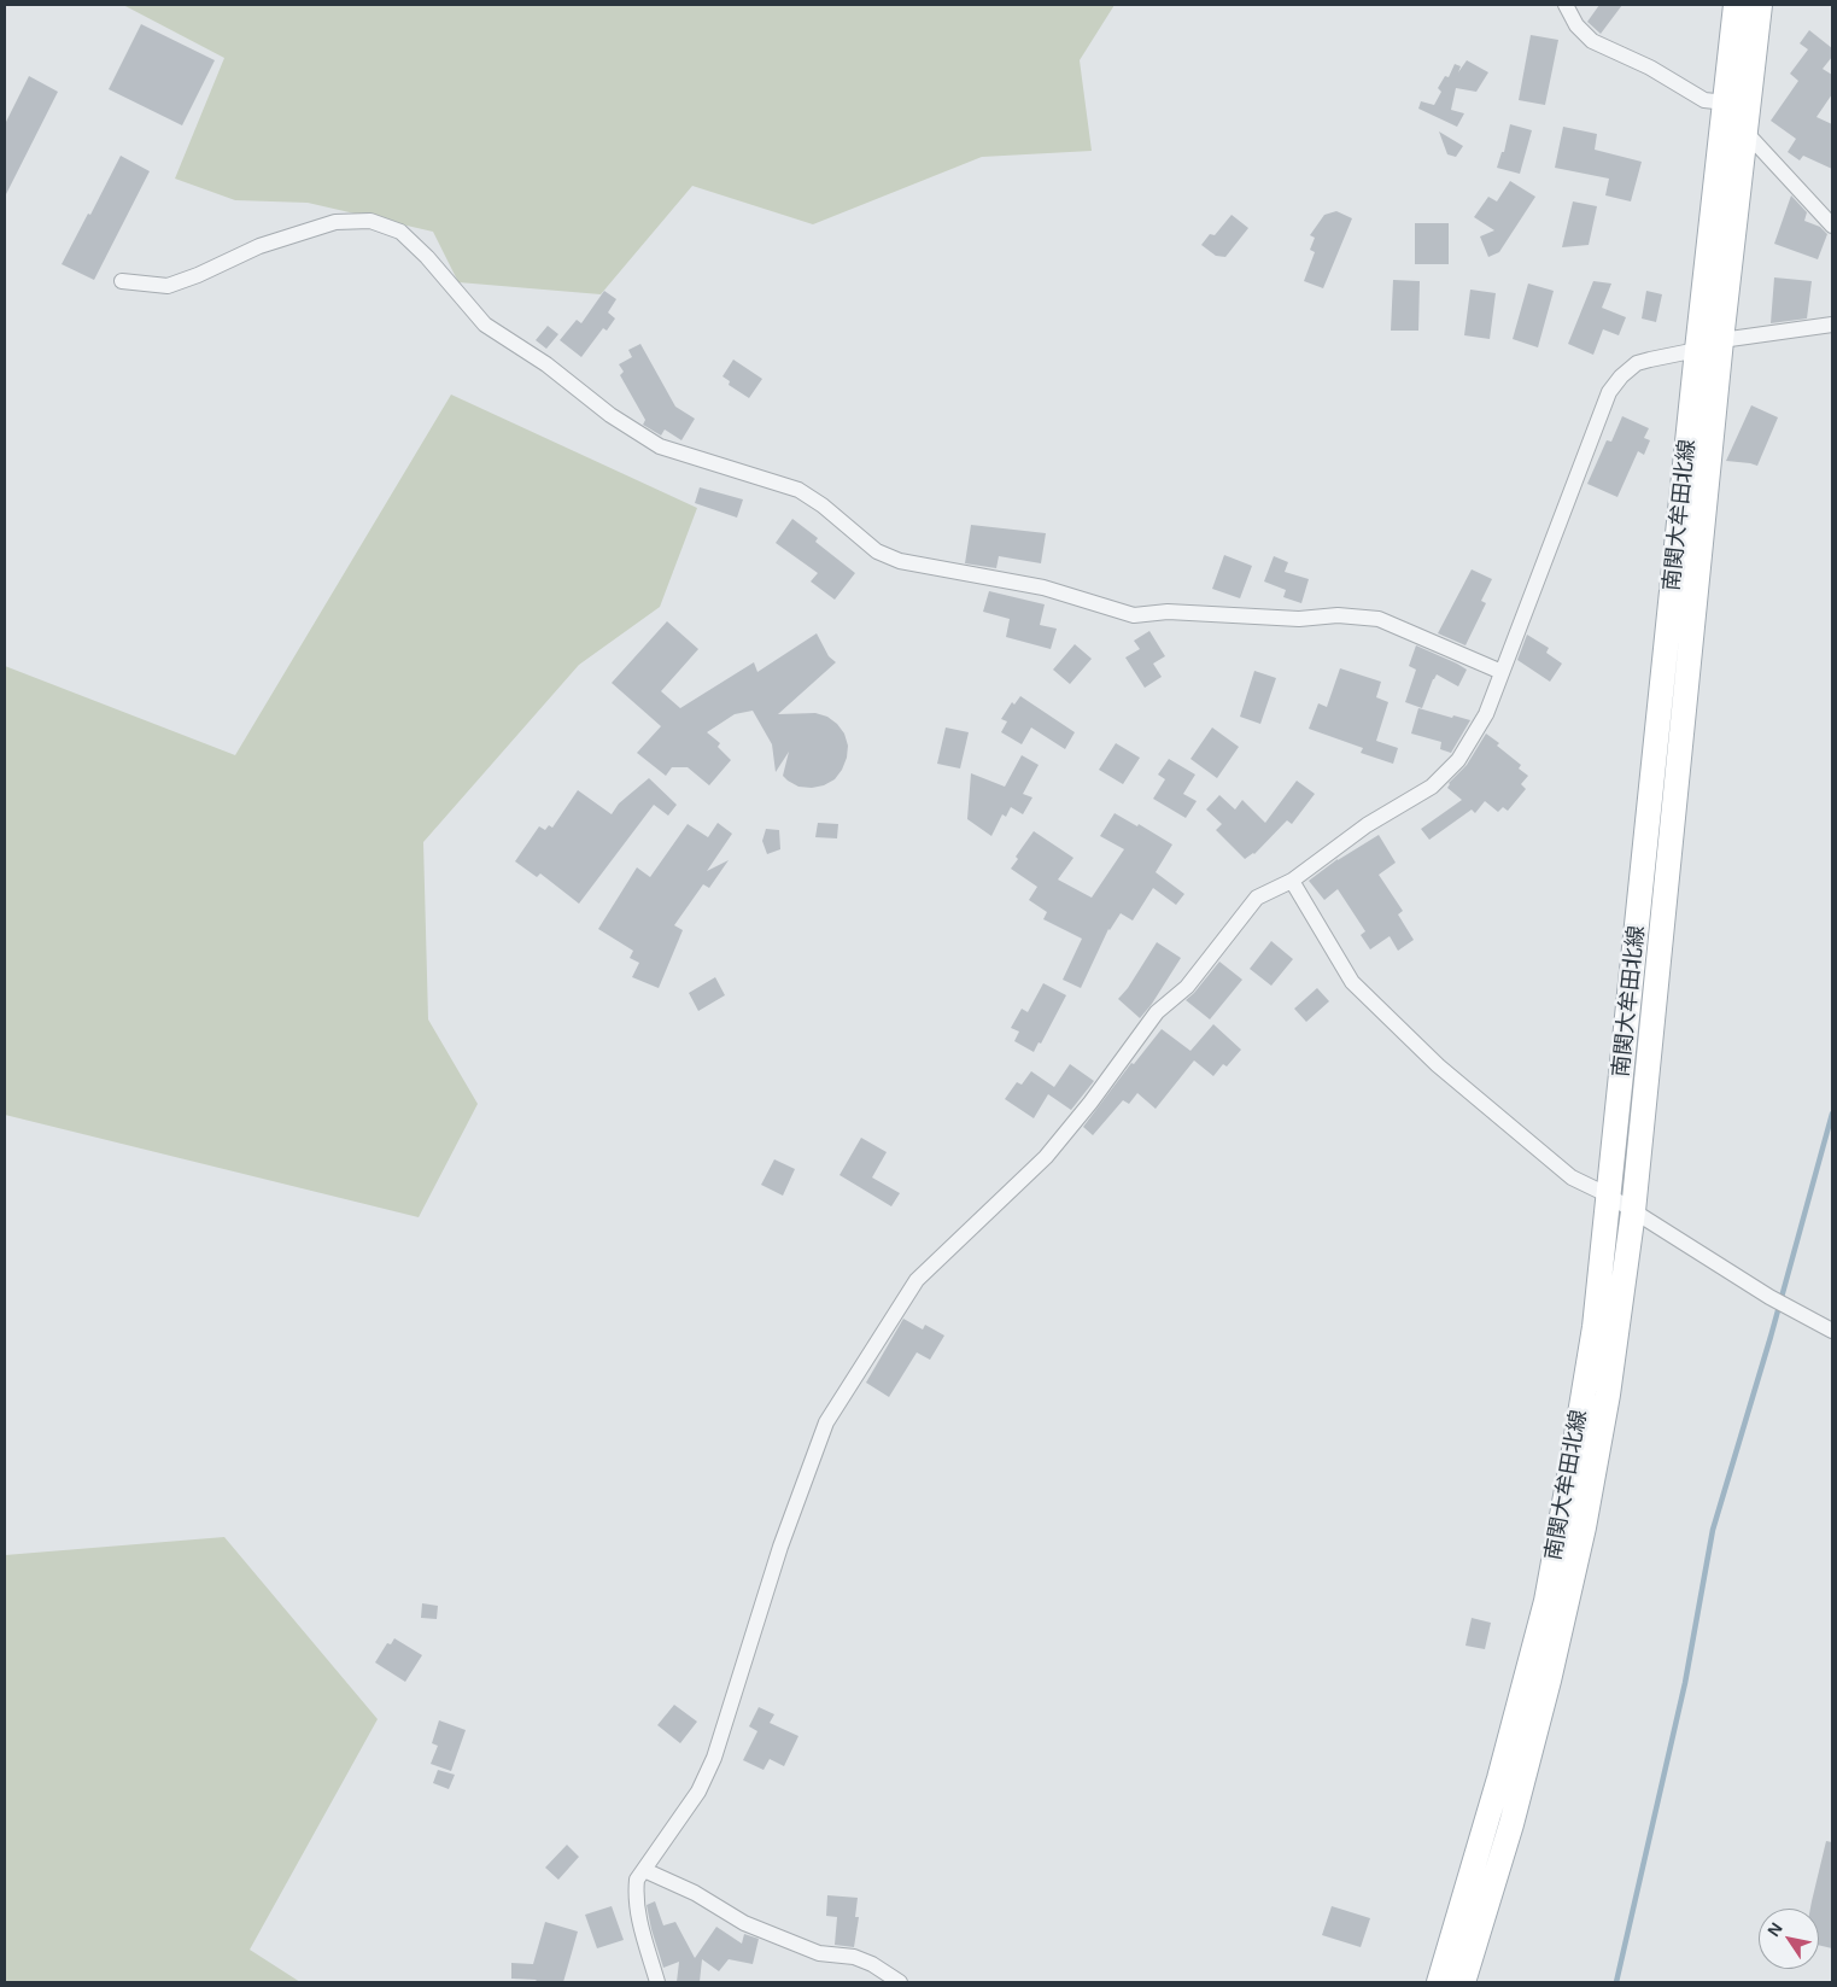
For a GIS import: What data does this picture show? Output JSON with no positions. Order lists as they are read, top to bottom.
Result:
{
  "streets": {
    "main road": ["南関大牟田北線"]
  },
  "north": "top left"
}
